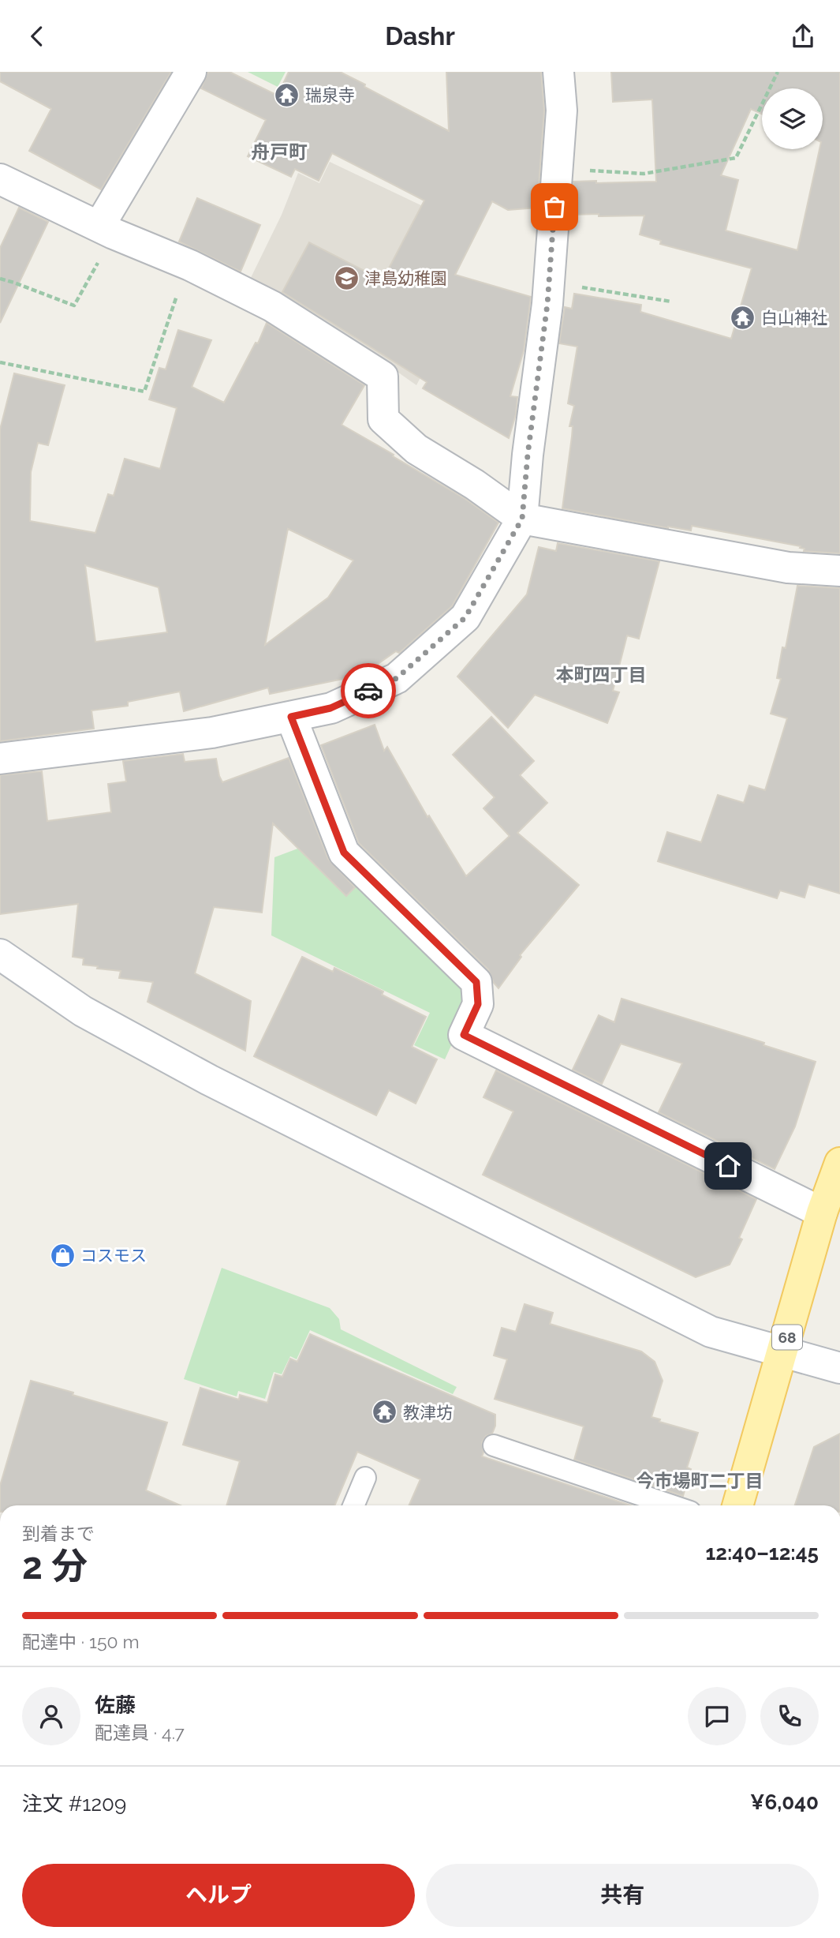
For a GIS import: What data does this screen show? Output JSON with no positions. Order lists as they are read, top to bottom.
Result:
{
  "streets": {
    "main road": ["68"]
  },
  "districts": ["舟戸町", "本町四丁目", "今市場町二丁目"],
  "places": {
    "temple": ["瑞泉寺", "白山神社", "教津坊"],
    "school or university": ["津島幼稚園"],
    "shop": ["コスモス"]
  },
  "page": {
    "header": "Dashr",
    "heading": ["2 分", "到着まで", "12:40–12:45"],
    "panel": [
      "佐藤",
      "配達員 · 4.7",
      "注文 #1209",
      "¥6,040"
    ],
    "bar": "配達中 · 150 m",
    "buttons": ["ヘルプ", "共有"]
  }
}
